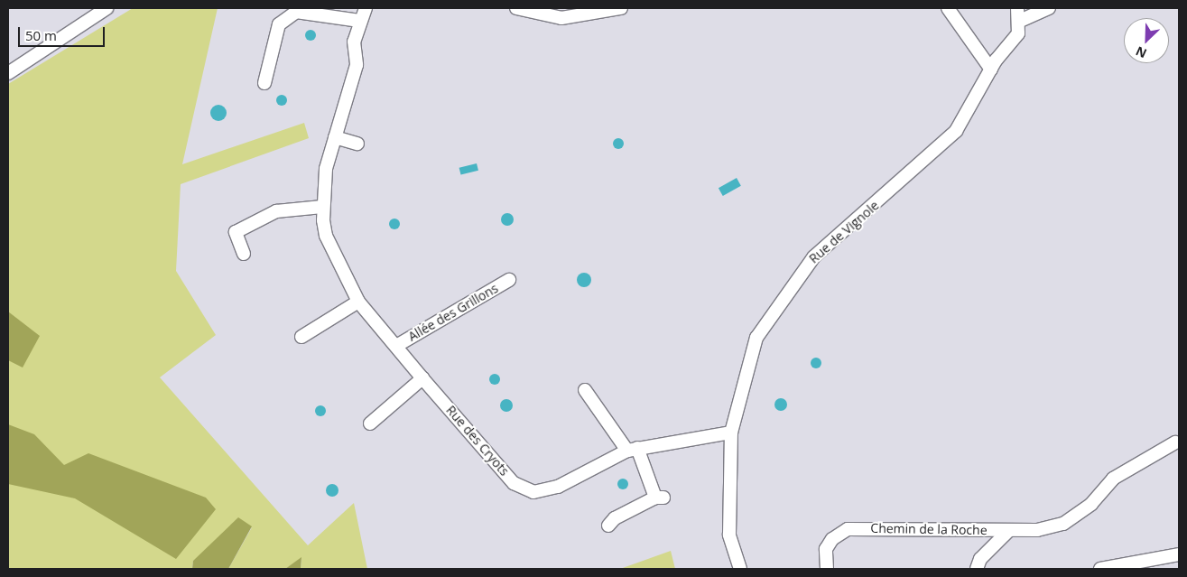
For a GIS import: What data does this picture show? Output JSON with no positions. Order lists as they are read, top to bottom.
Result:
{
  "streets": {
    "street": [
      "Rue de Vignole",
      "Allée des Grillons",
      "Rue des Cryots",
      "Chemin de la Roche"
    ]
  },
  "crossings": [
    ["Rue de Vignole", "Rue des Cryots"],
    ["Allée des Grillons", "Rue des Cryots"]
  ],
  "scale_bar": "50 m",
  "north": "bottom left"
}
